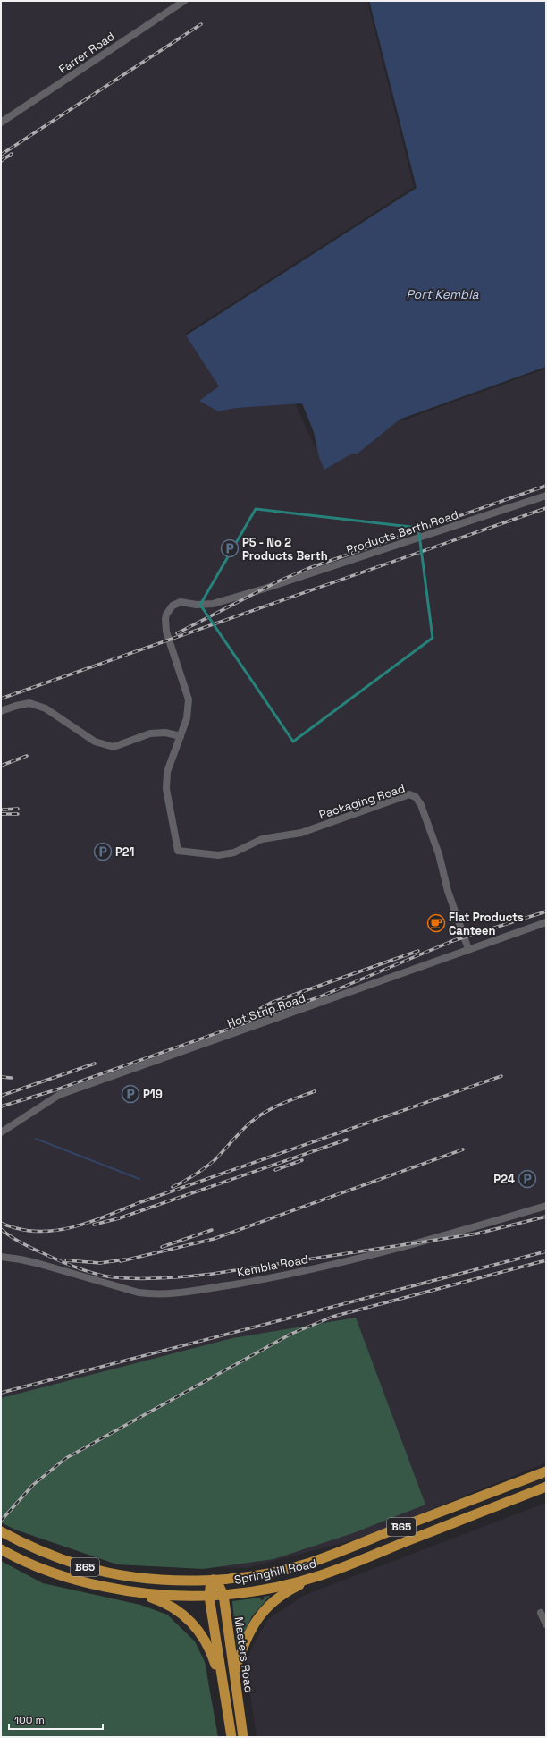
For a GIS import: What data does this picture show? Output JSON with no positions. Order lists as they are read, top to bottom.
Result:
{
  "streets": {
    "main road": ["B65", "Springhill Road", "Masters Road"],
    "street": [
      "Farrer Road",
      "Products Berth Road",
      "Packaging Road",
      "Hot Strip Road",
      "Kembla Road"
    ]
  },
  "crossings": [
    ["Products Berth Road", "Packaging Road"],
    ["Packaging Road", "Hot Strip Road"],
    ["Springhill Road", "Masters Road"]
  ],
  "water": ["Port Kembla"],
  "places": {
    "parking": [
      "P5 - No 2 Products Berth",
      "P21",
      "P19",
      "P24"
    ],
    "cafe": ["Flat Products Canteen"]
  },
  "scale_bar": "100 m"
}
